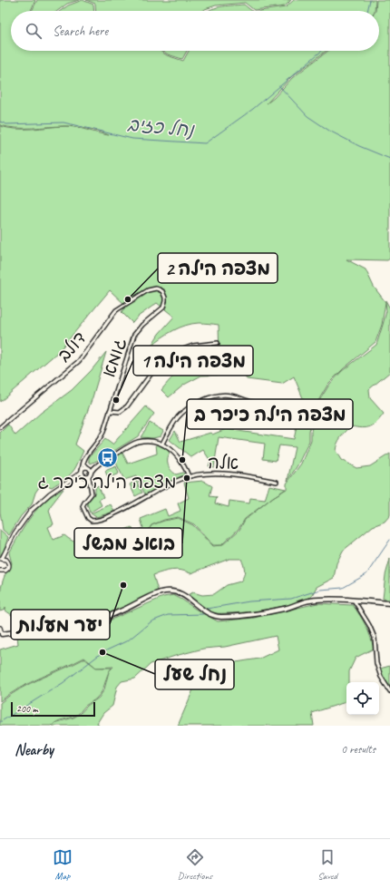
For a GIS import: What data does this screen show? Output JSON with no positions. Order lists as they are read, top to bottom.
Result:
{
  "streets": {
    "street": ["דולב", "גומא", "אלה"]
  },
  "crossings": [
    ["דולב", "גומא"]
  ],
  "water": ["נחל כזיב"],
  "places": {
    "other": [
      "מצפה הילה 2",
      "מצפה הילה 1",
      "מצפה הילה כיכר ב",
      "בואז מבשל",
      "יער מעלות",
      "נחל שעל"
    ],
    "bus stop": ["מצפה הילה כיכר ג"]
  },
  "scale_bar": "200 m",
  "page": {
    "search": "Search here",
    "scale": "200 m",
    "heading": ["Nearby", "0 results"],
    "nav": ["Map", "Directions", "Saved"]
  }
}
